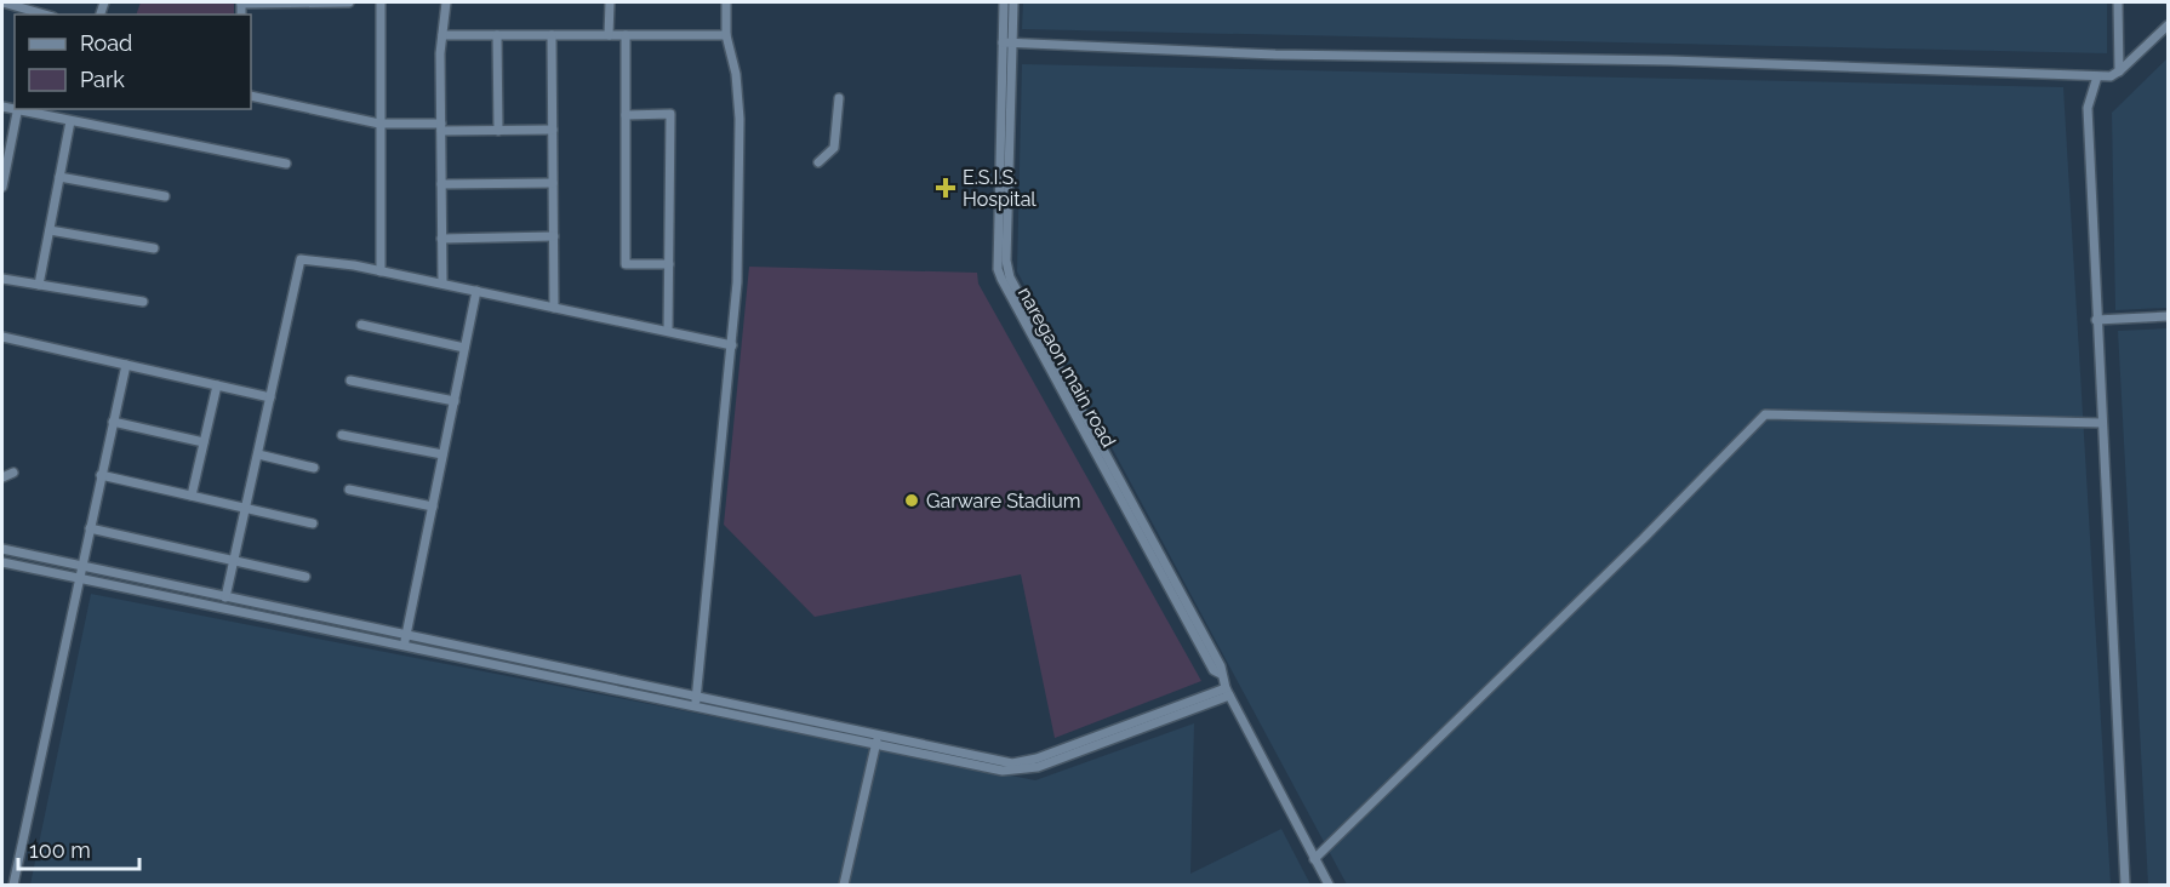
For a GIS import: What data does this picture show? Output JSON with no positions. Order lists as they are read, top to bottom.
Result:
{
  "streets": {
    "street": ["naregaon main road"]
  },
  "places": {
    "health": ["E.S.I.S. Hospital"],
    "other": ["Garware Stadium"]
  },
  "legend": ["Road", "Park"],
  "scale_bar": "100 m"
}
